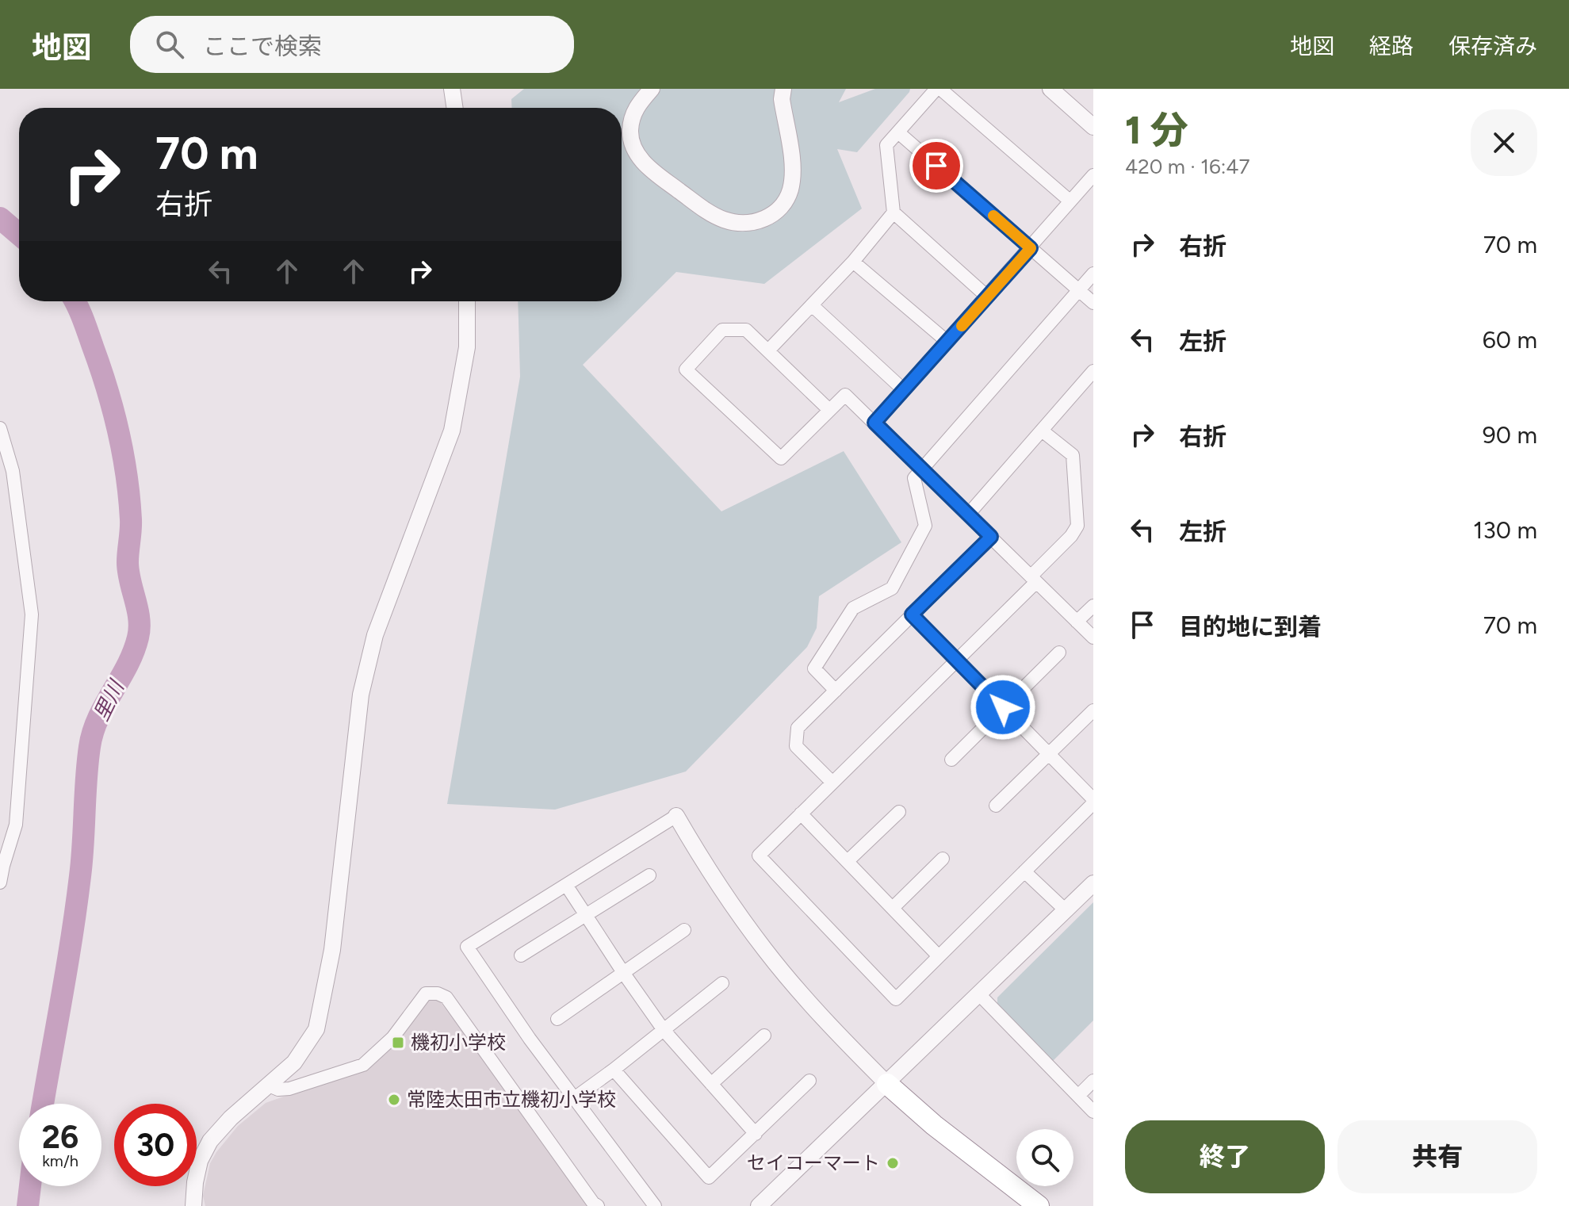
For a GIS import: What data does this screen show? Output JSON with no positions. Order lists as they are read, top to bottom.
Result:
{
  "water": ["里川"],
  "places": {
    "transit": ["機初小学校"],
    "other": ["常陸太田市立機初小学校", "セイコーマート"]
  },
  "page": {
    "header": "地図",
    "search": "ここで検索",
    "nav": ["地図", "経路", "保存済み"],
    "heading": ["1 分", "420 m · 16:47"],
    "turn": ["70 m", "右折"],
    "list": [
      {
        "name": "右折",
        "value": "70 m"
      },
      {
        "name": "左折",
        "value": "60 m"
      },
      {
        "name": "右折",
        "value": "90 m"
      },
      {
        "name": "左折",
        "value": "130 m"
      },
      {
        "name": "目的地に到着",
        "value": "70 m"
      }
    ],
    "speed": "26 km/h",
    "limit": "30",
    "buttons": ["終了", "共有"]
  }
}
